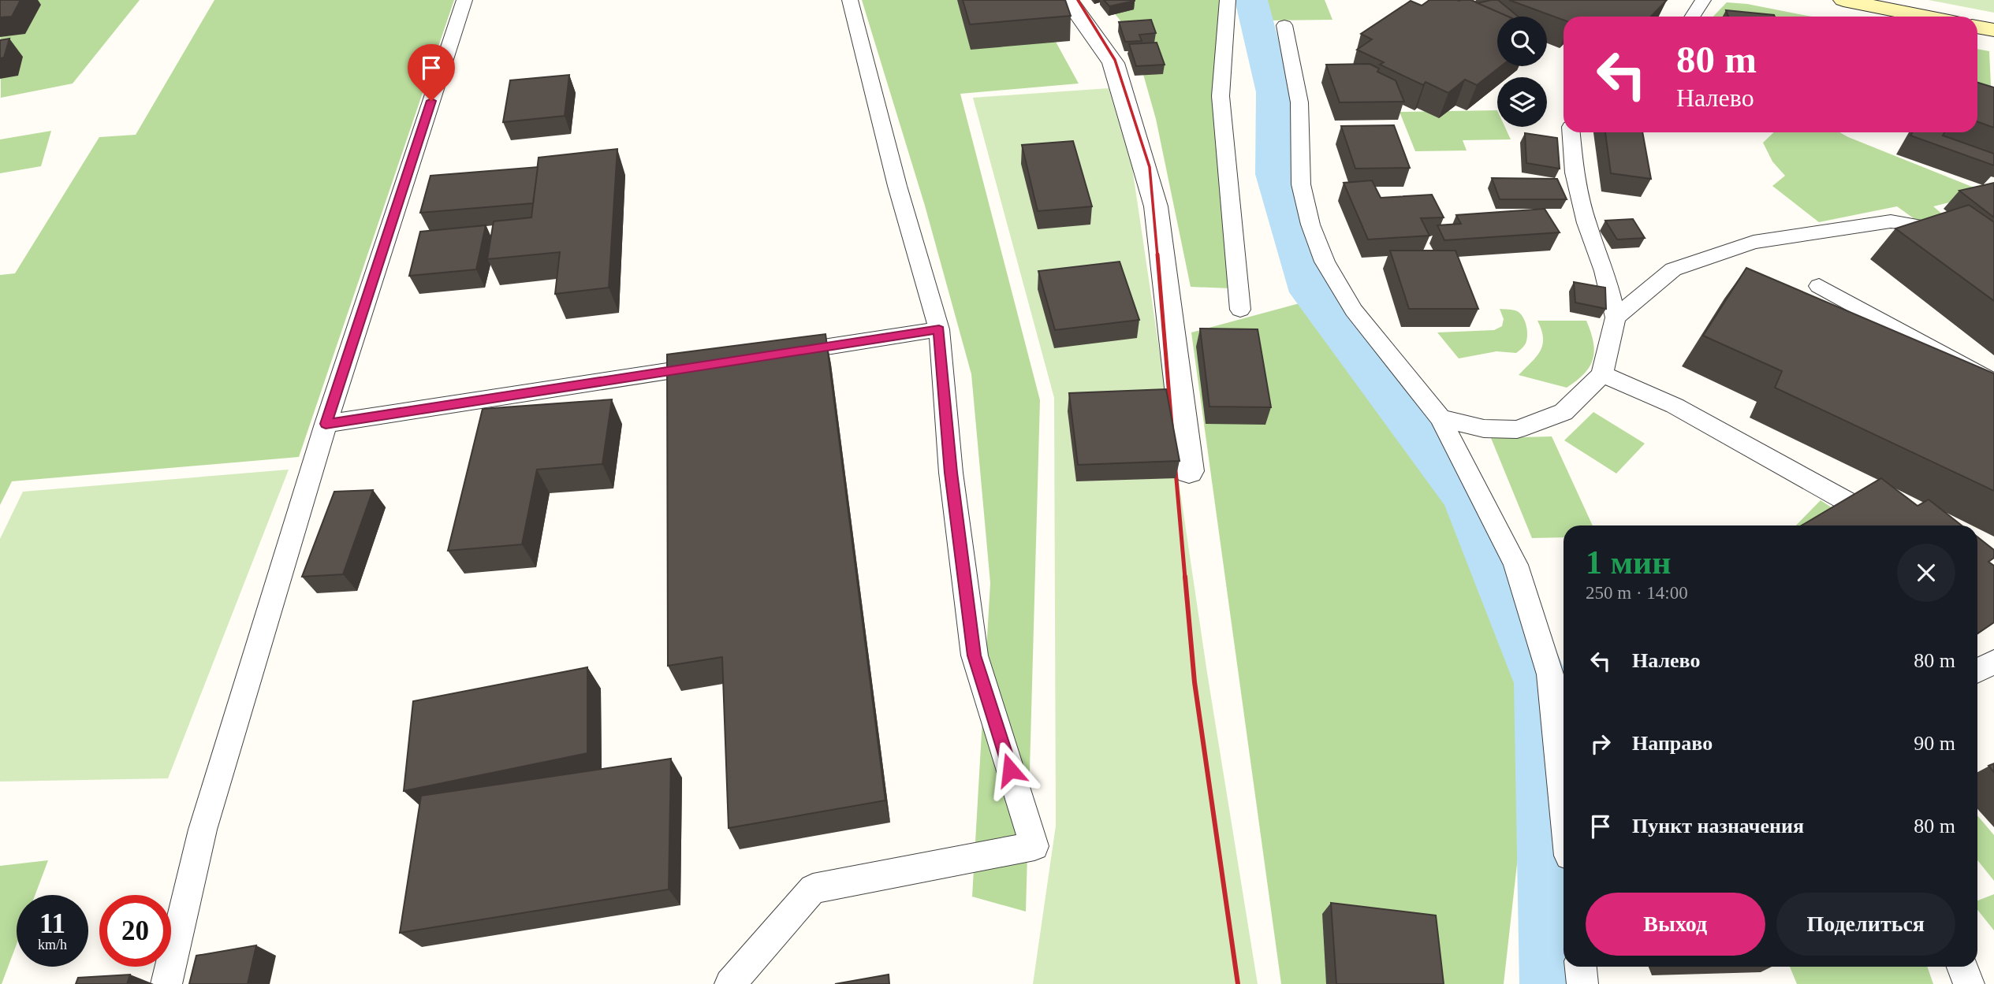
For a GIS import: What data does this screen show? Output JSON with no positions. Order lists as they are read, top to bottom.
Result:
{
  "page": {
    "turn": ["80 m", "Налево"],
    "heading": ["1 мин", "250 m · 14:00"],
    "list": [
      {
        "name": "Налево",
        "value": "80 m"
      },
      {
        "name": "Направо",
        "value": "90 m"
      },
      {
        "name": "Пункт назначения",
        "value": "80 m"
      }
    ],
    "buttons": ["Выход", "Поделиться"],
    "speed": "11 km/h",
    "limit": "20"
  }
}
